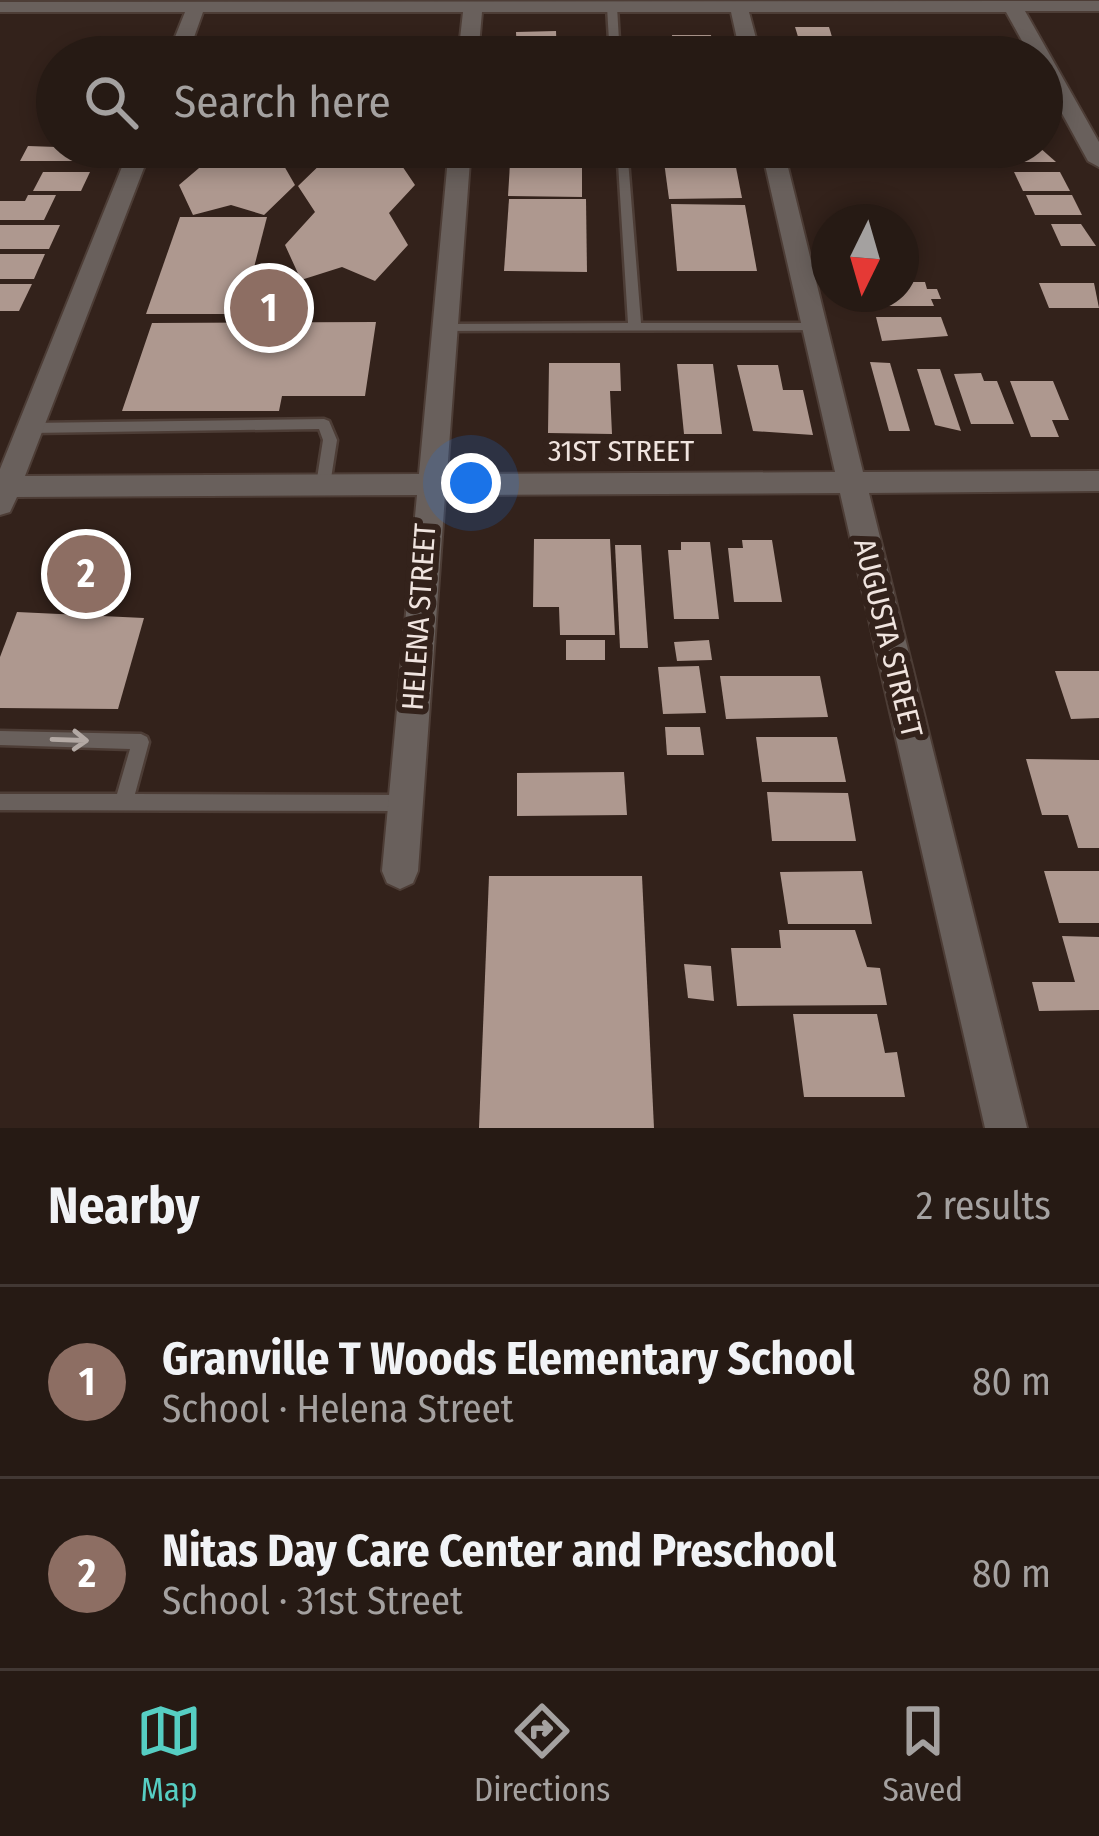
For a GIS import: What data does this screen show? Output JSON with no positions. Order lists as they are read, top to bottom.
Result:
{
  "streets": {
    "street": ["31ST STREET", "HELENA STREET", "AUGUSTA STREET"]
  },
  "crossings": [
    ["31ST STREET", "HELENA STREET"],
    ["31ST STREET", "AUGUSTA STREET"]
  ],
  "north": "bottom",
  "page": {
    "search": "Search here",
    "pins": ["1", "2"],
    "heading": ["Nearby", "2 results"],
    "list": [
      {
        "mark": "1",
        "name": "Granville T Woods Elementary School",
        "note": "School · Helena Street",
        "value": "80 m"
      },
      {
        "mark": "2",
        "name": "Nitas Day Care Center and Preschool",
        "note": "School · 31st Street",
        "value": "80 m"
      }
    ],
    "nav": ["Map", "Directions", "Saved"]
  }
}
